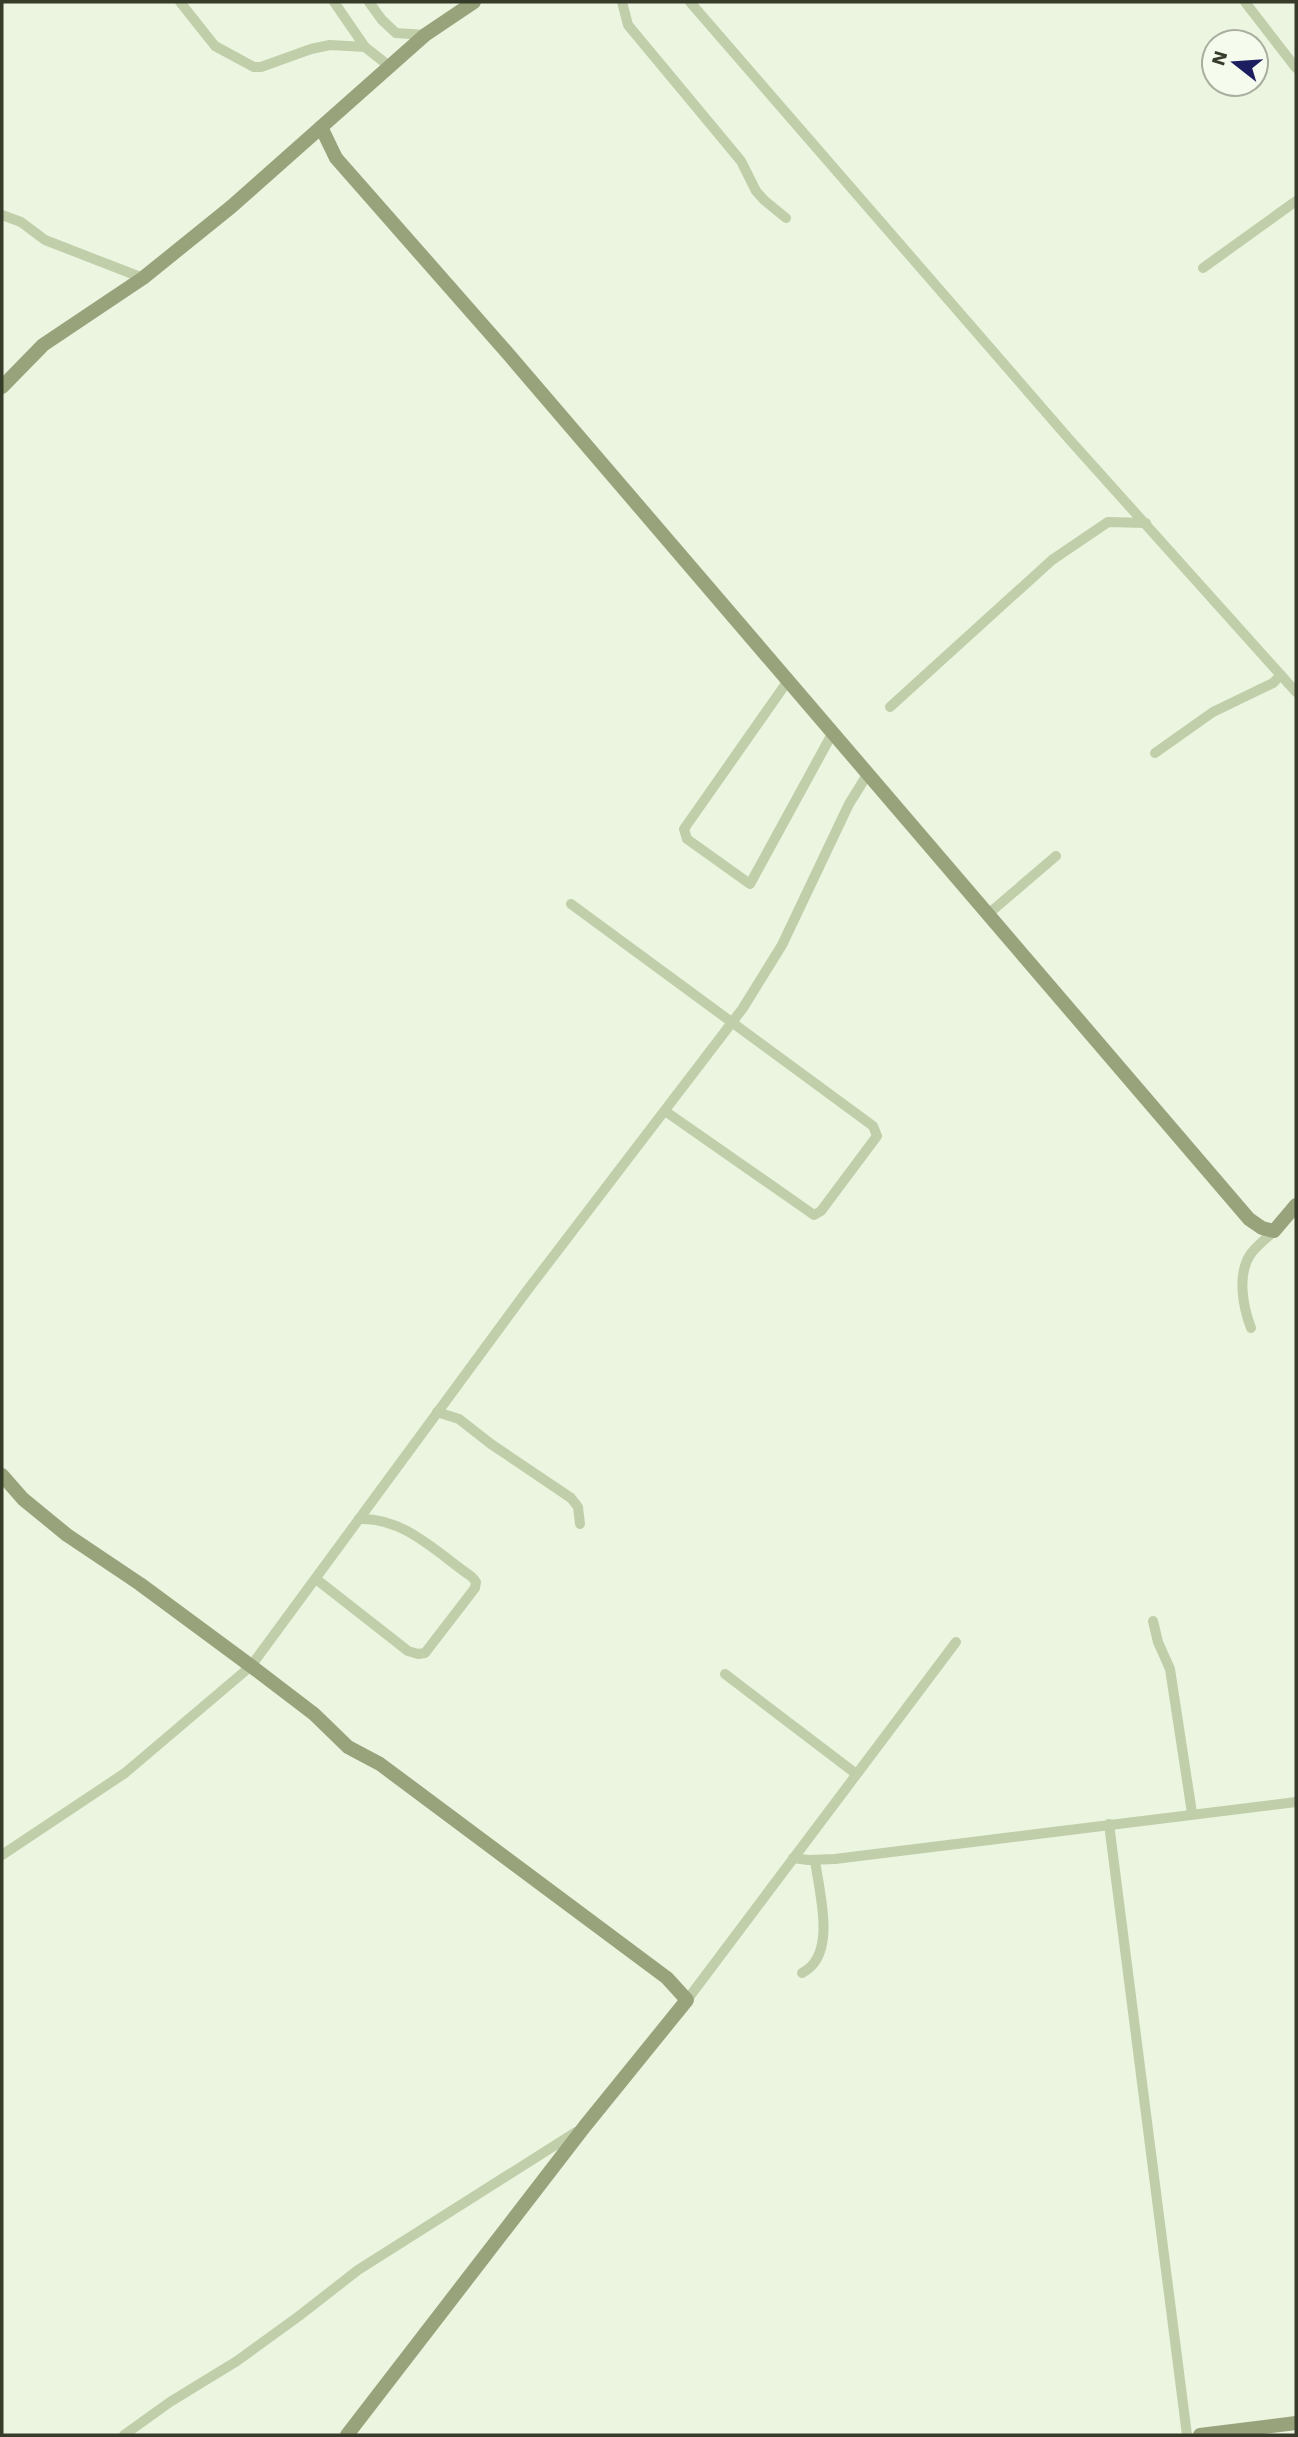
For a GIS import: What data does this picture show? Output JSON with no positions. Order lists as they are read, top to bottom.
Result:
{
  "north": "left"
}
